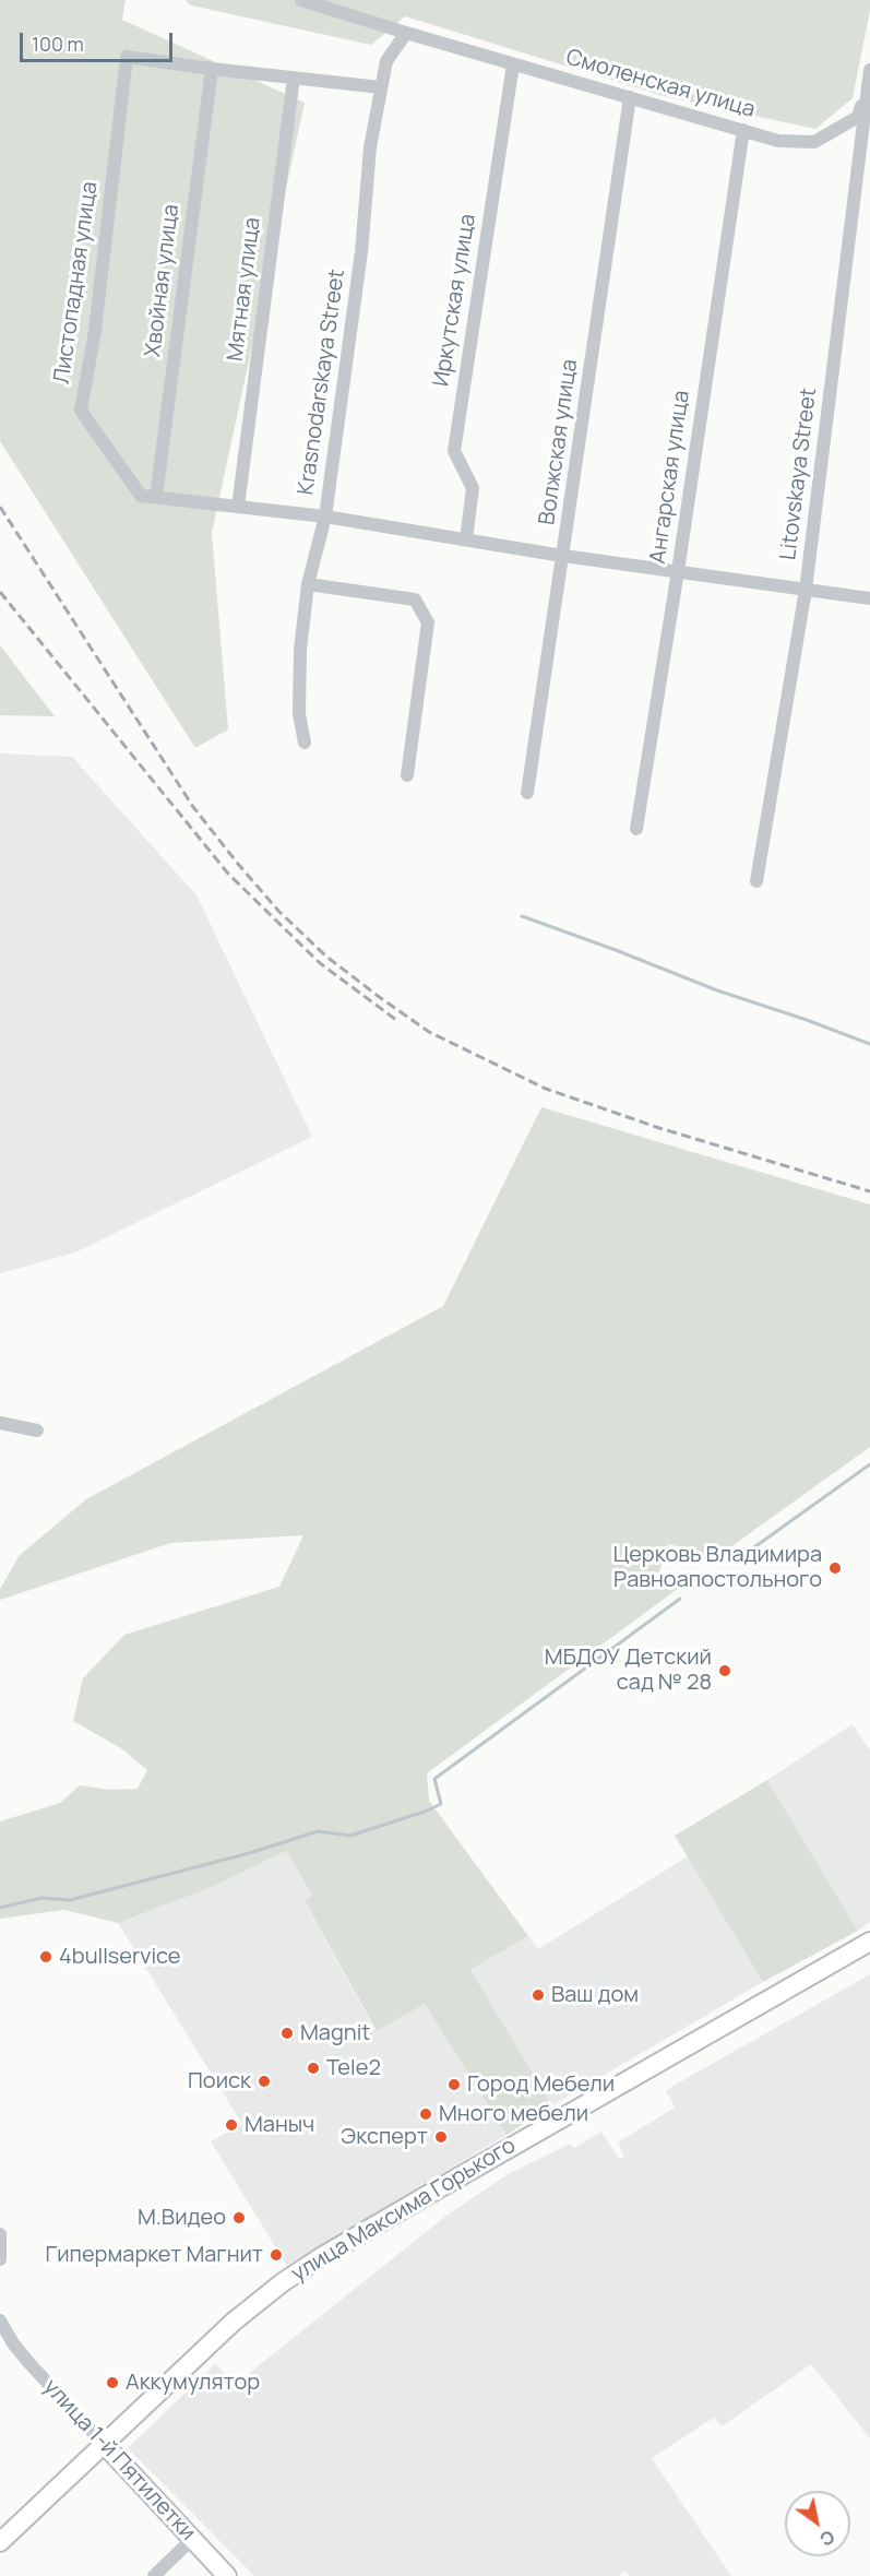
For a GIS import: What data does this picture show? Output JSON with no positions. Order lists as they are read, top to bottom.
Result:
{
  "streets": {
    "main road": ["улица Максима Горького", "улица 1-й Пятилетки"],
    "street": [
      "Смоленская улица",
      "Хвойная улица",
      "Листопадная улица",
      "Мятная улица",
      "Иркутская улица",
      "Krasnodarskaya Street",
      "Волжская улица",
      "Litovskaya Street",
      "Ангарская улица"
    ]
  },
  "crossings": [
    ["Смоленская улица", "Иркутская улица"],
    ["Смоленская улица", "Krasnodarskaya Street"],
    ["Смоленская улица", "Волжская улица"],
    ["Смоленская улица", "Litovskaya Street"],
    ["Смоленская улица", "Ангарская улица"],
    ["Хвойная улица", "Листопадная улица"],
    ["улица Максима Горького", "улица 1-й Пятилетки"]
  ],
  "places": [
    "Церковь Владимира Равноапостольного",
    "МБДОУ Детский сад № 28",
    "4bullservice",
    "Ваш дом",
    "Magnit",
    "Tele2",
    "Поиск",
    "Город Мебели",
    "Много мебели",
    "Маныч",
    "Эксперт",
    "М.Видео",
    "Гипермаркет Магнит",
    "Аккумулятор"
  ],
  "scale_bar": "100 m",
  "north": "bottom right"
}
